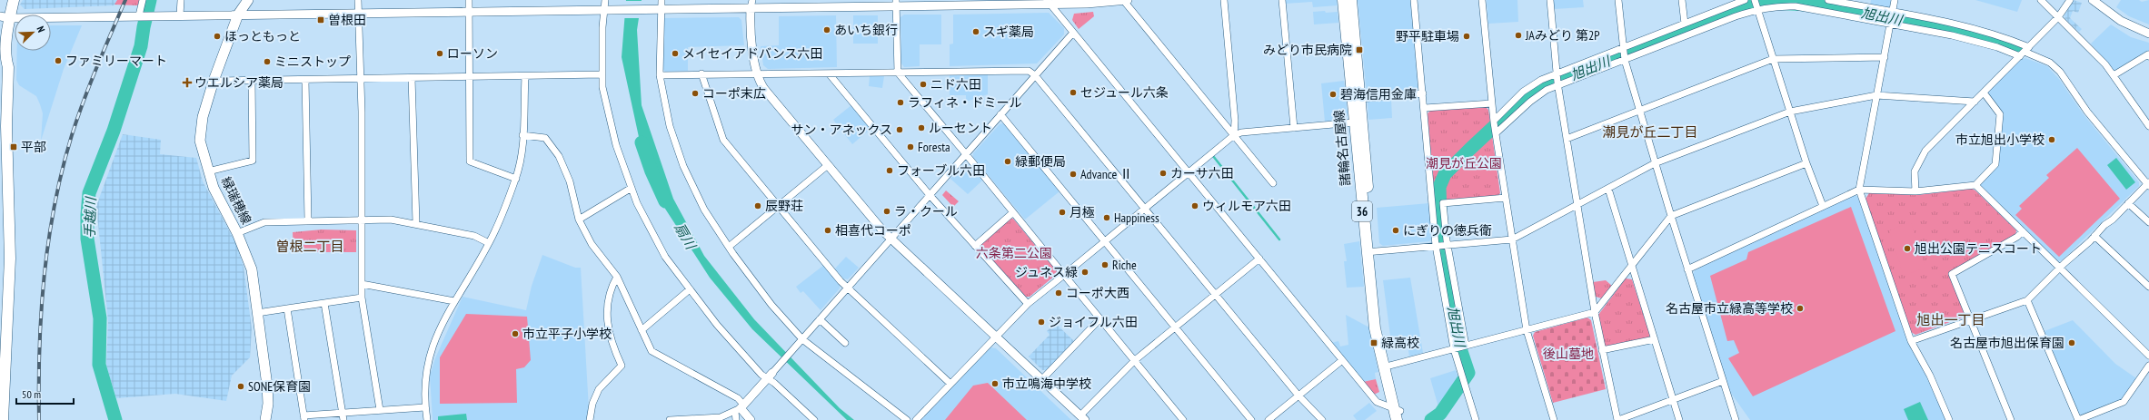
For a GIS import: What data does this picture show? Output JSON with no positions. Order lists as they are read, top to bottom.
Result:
{
  "streets": {
    "main road": ["諸輪名古屋線", "緑瑞穂線", "36"]
  },
  "districts": ["潮見が丘二丁目", "曽根二丁目", "旭出一丁目"],
  "water": ["旭出川", "手越川", "扇川"],
  "parks": ["潮見が丘公園", "六条第二公園", "後山墓地"],
  "places": {
    "transit": [
      "曽根田",
      "みどり市民病院",
      "平部",
      "緑高校"
    ],
    "other": [
      "あいち銀行",
      "スギ薬局",
      "JAみどり 第2P",
      "ほっともっと",
      "野平駐車場",
      "ローソン",
      "メイセイアドバンス六田",
      "ファミリーマート",
      "ミニストップ",
      "ニド六田",
      "セジュール六条",
      "コーポ末広",
      "碧海信用金庫",
      "ラフィネ・ドミール",
      "ルーセント",
      "サン・アネックス",
      "市立旭出小学校",
      "Foresta",
      "緑郵便局",
      "フォーブル六田",
      "カーサ六田",
      "Advance Ⅱ",
      "辰野荘",
      "ウィルモア六田",
      "ラ・クール",
      "月極",
      "Happiness",
      "相喜代コーポ",
      "にぎりの徳兵衛",
      "旭出公園テニスコート",
      "Riche",
      "ジュネス緑",
      "コーポ大西",
      "名古屋市立緑高等学校",
      "ジョイフル六田",
      "市立平子小学校",
      "名古屋市旭出保育園",
      "市立鳴海中学校",
      "SONE保育園"
    ],
    "health": ["ウエルシア薬局"]
  },
  "scale_bar": "50 m",
  "north": "top right"
}
